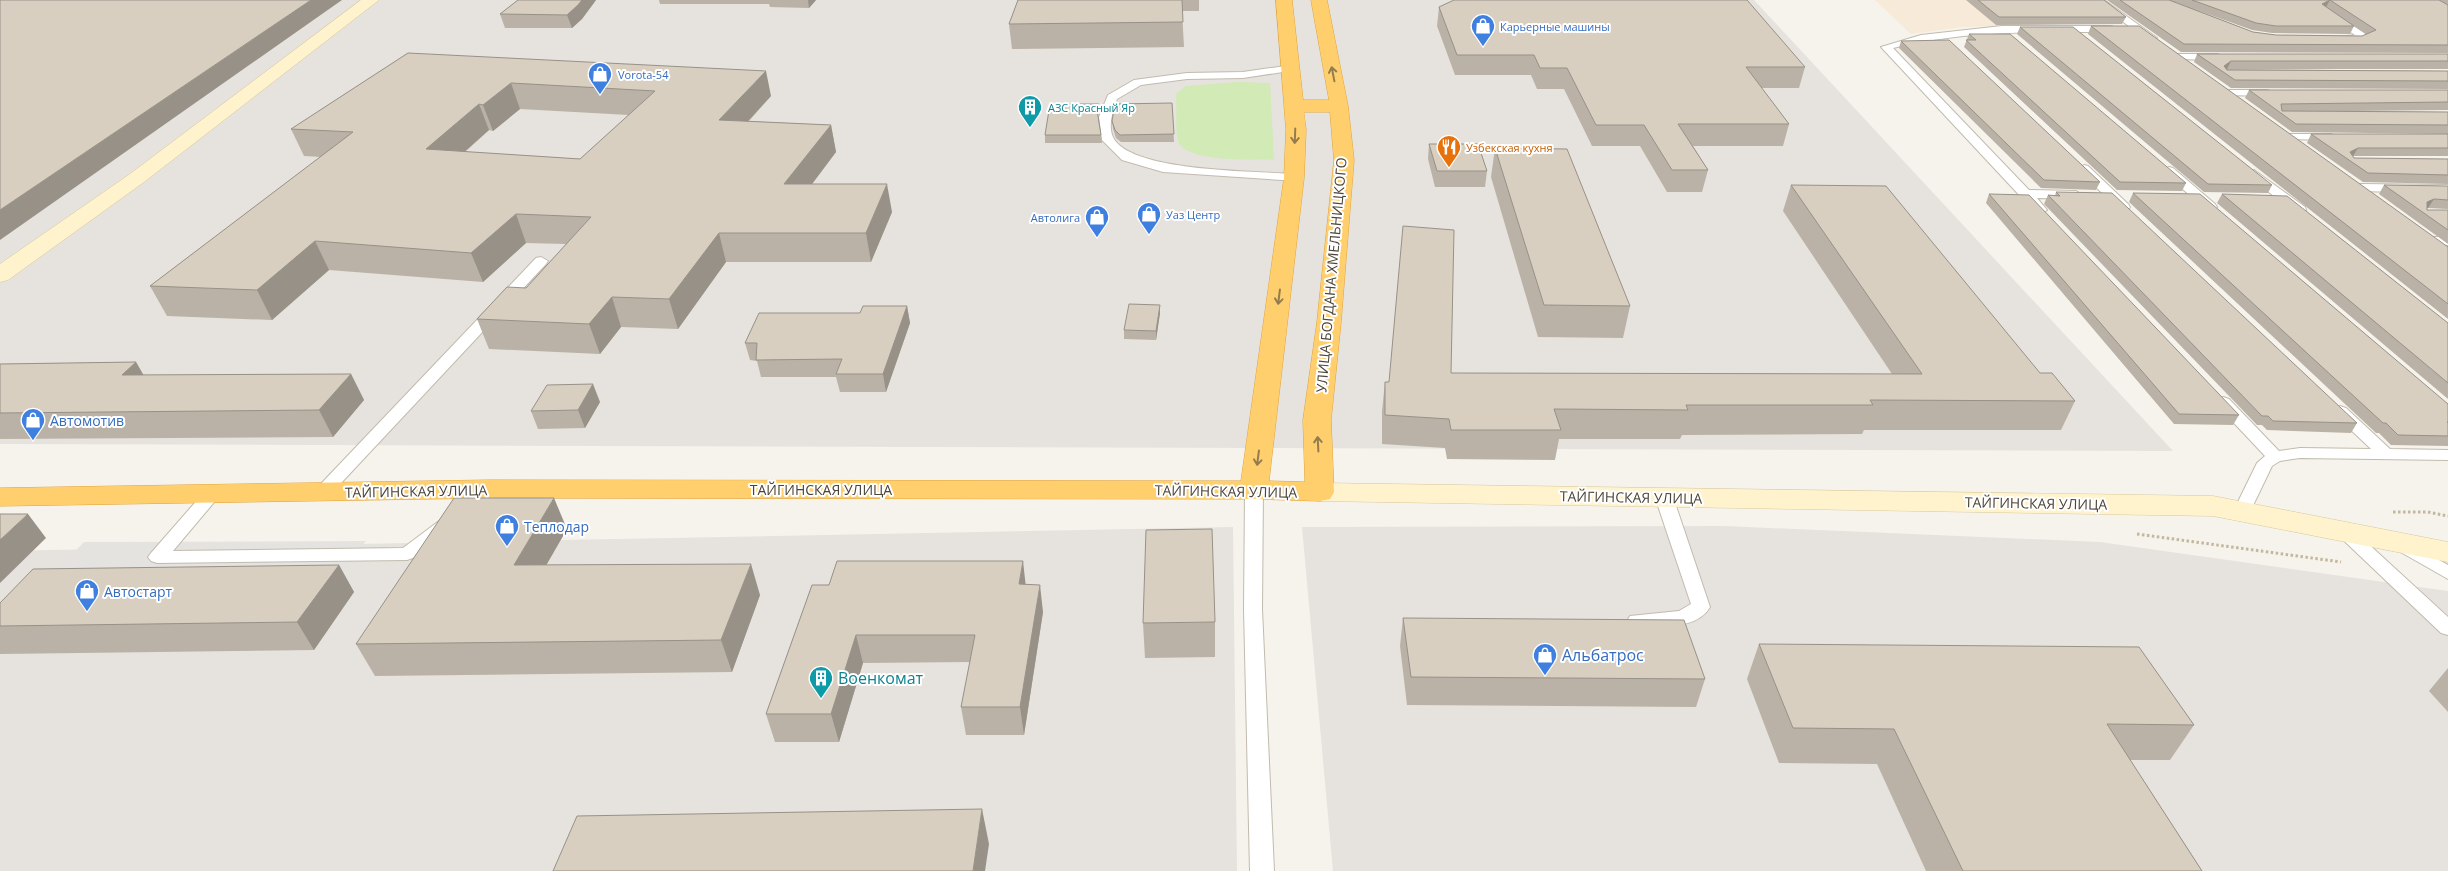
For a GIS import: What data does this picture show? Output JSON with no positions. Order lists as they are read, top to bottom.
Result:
{
  "streets": {
    "highway": ["УЛИЦА БОГДАНА ХМЕЛЬНИЦКОГО", "ТАЙГИНСКАЯ УЛИЦА"]
  },
  "crossings": [
    ["УЛИЦА БОГДАНА ХМЕЛЬНИЦКОГО", "ТАЙГИНСКАЯ УЛИЦА"]
  ],
  "places": {
    "shop": [
      "Карьерные машины",
      "Vorota-54",
      "Уаз Центр",
      "Автолига",
      "Автомотив",
      "Теплодар",
      "Автостарт",
      "Альбатрос"
    ],
    "building": ["АЗС Красный Яр", "Военкомат"],
    "restaurant": ["Узбекская кухня"]
  }
}
